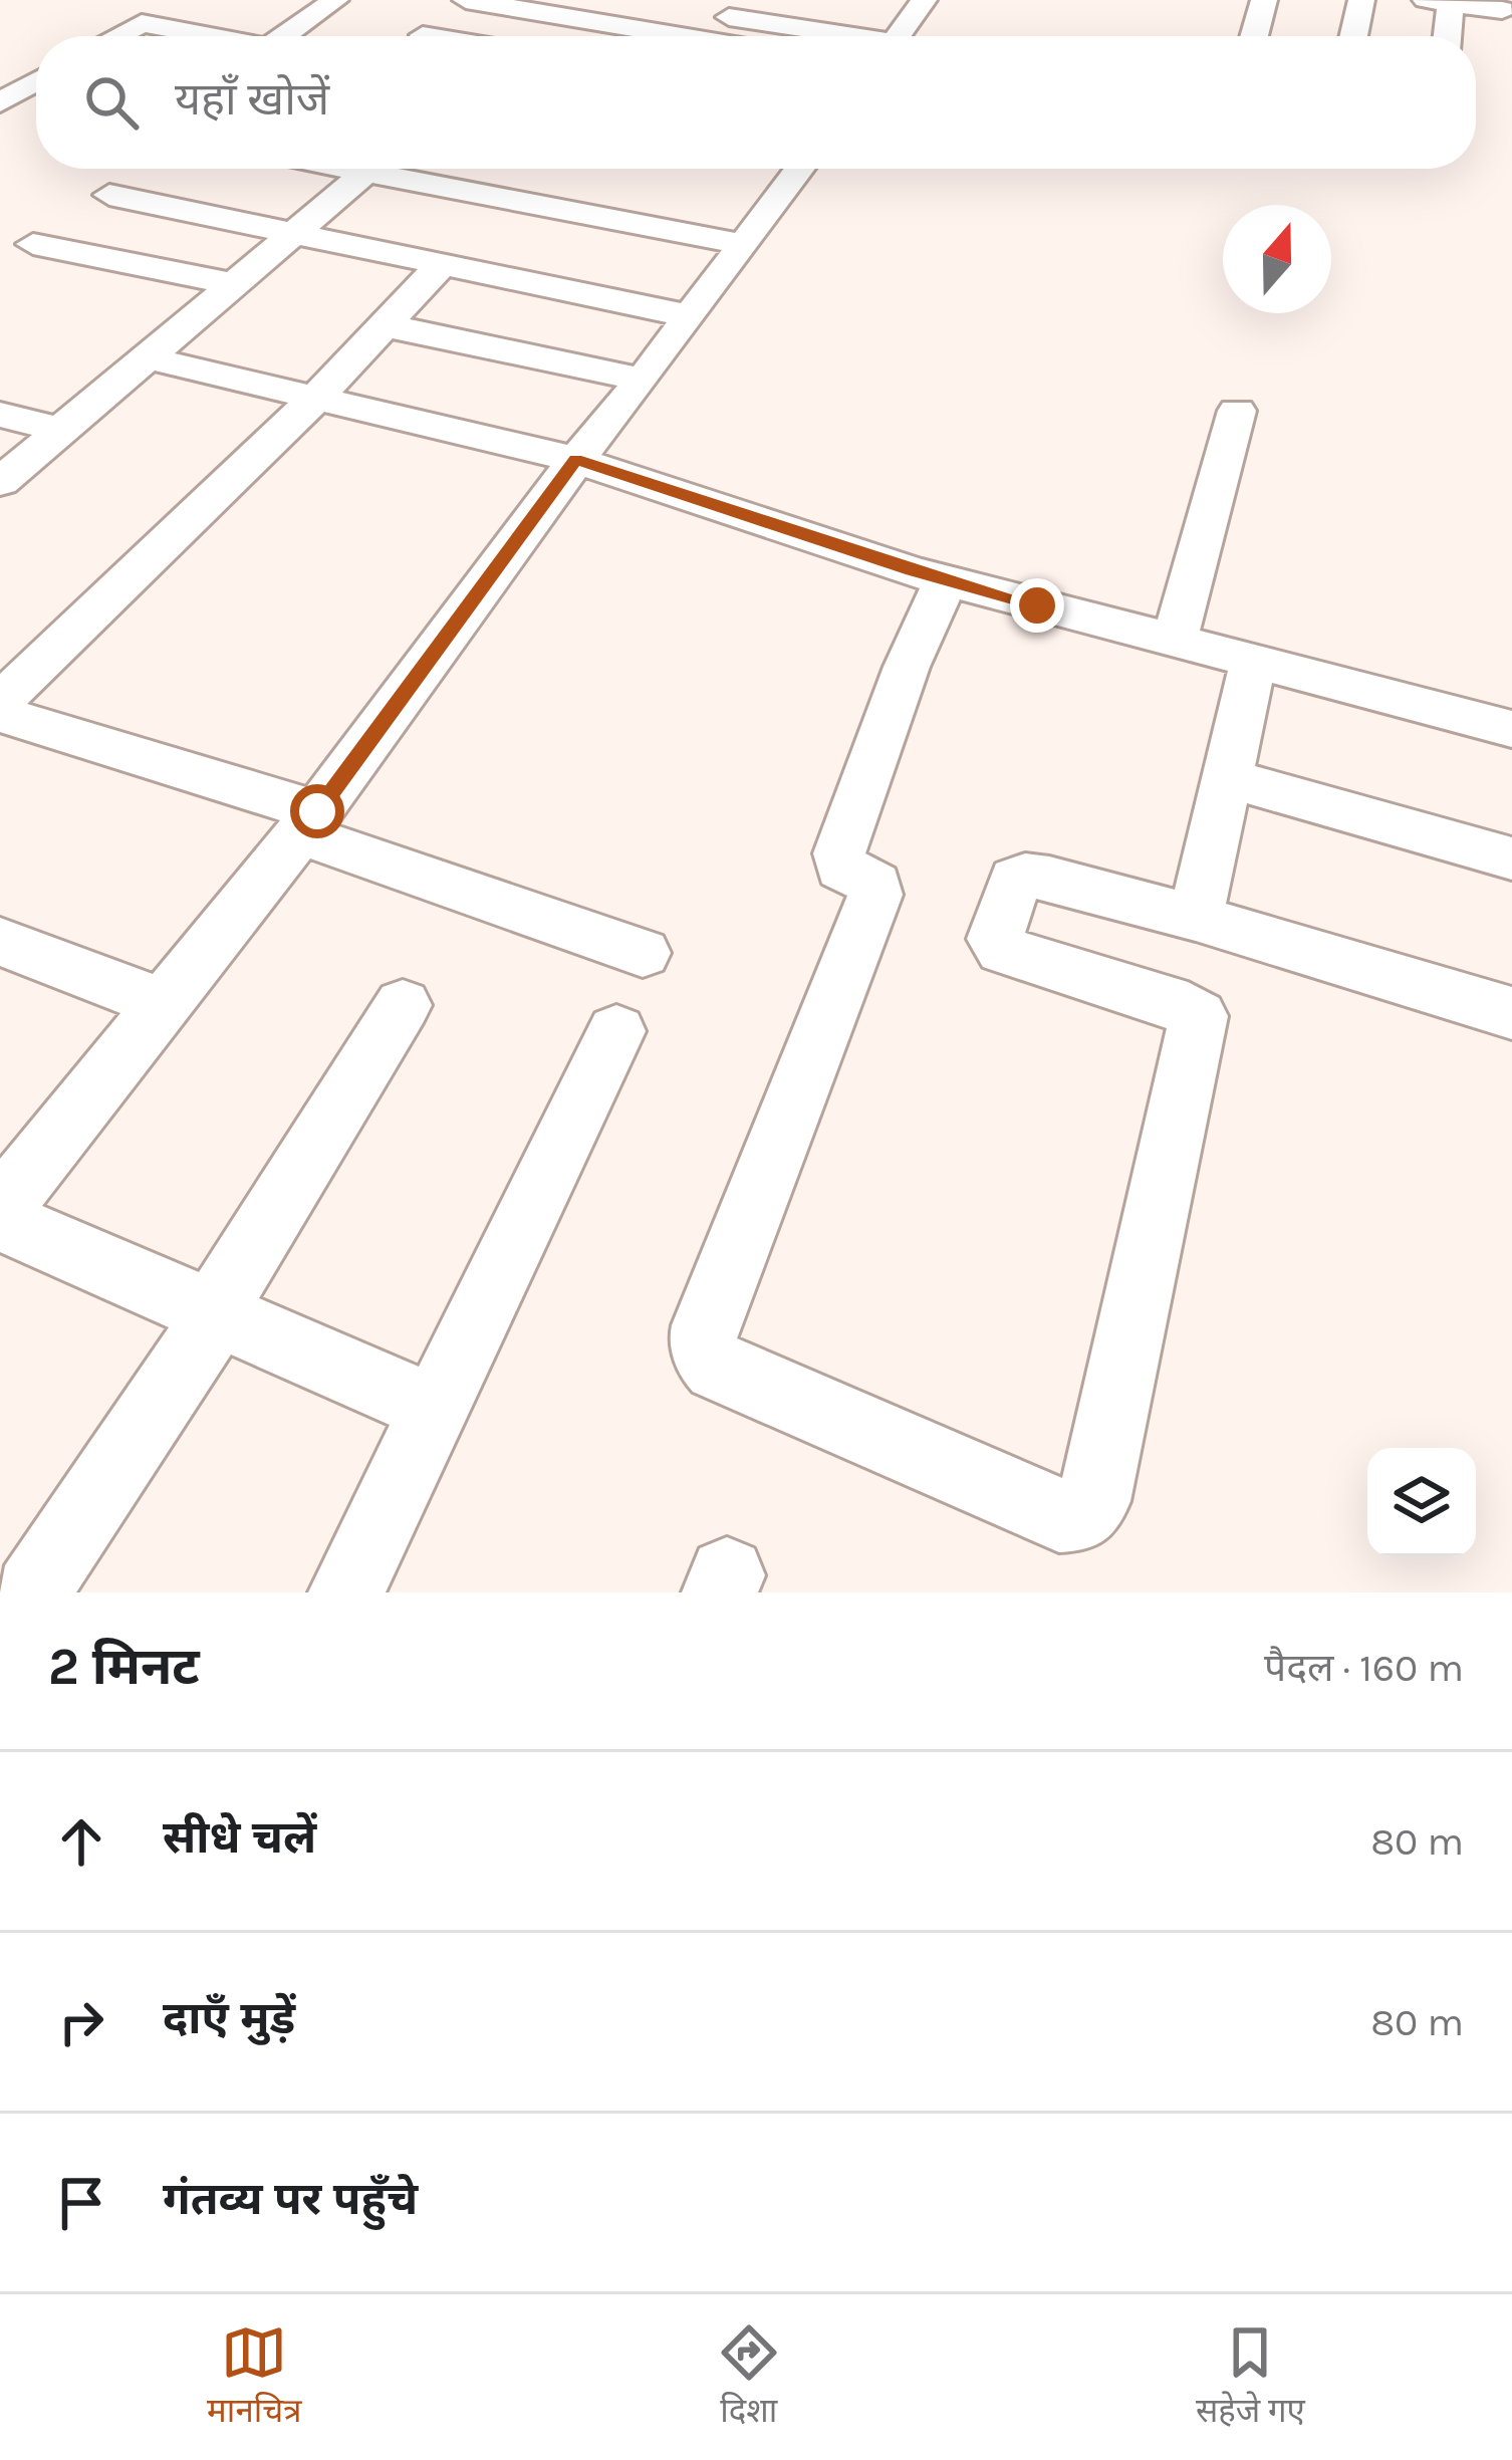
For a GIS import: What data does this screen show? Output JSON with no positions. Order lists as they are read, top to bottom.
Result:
{
  "north": "top",
  "page": {
    "search": "यहाँ खोजें",
    "heading": ["2 मिनट", "पैदल · 160 m"],
    "list": [
      ["सीधे चलें", "80 m"],
      ["दाएँ मुड़ें", "80 m"],
      "गंतव्य पर पहुँचे"
    ],
    "nav": ["मानचित्र", "दिशा", "सहेजे गए"]
  }
}
